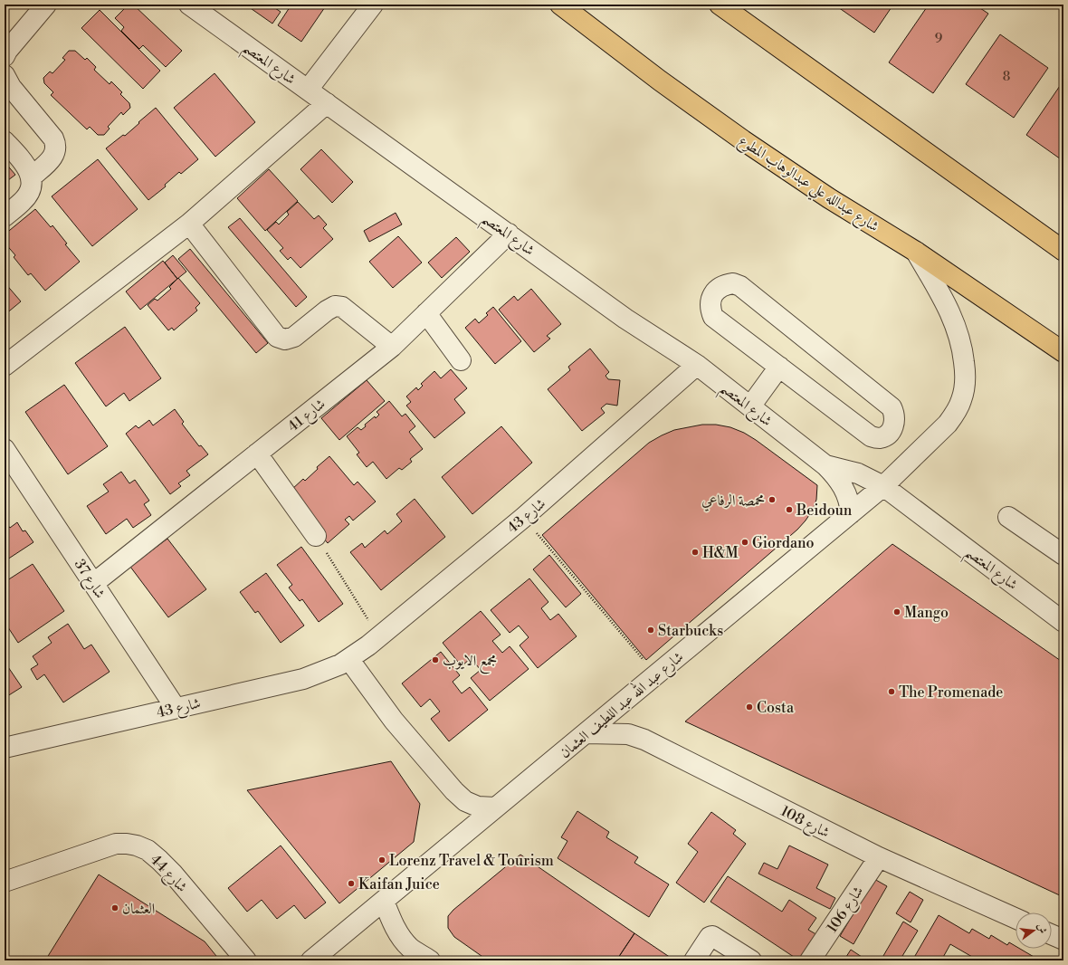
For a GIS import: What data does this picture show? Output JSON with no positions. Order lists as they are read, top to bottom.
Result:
{
  "streets": {
    "main road": ["شارع عبدالله علي عبدالوهاب المطوع"],
    "street": [
      "شارع المعتصم",
      "شارع 41",
      "شارع 43",
      "شارع 37",
      "شارع عبد الله عبد اللطيف العثمان",
      "شارع 108",
      "شارع 44",
      "شارع 106"
    ]
  },
  "crossings": [
    ["شارع المعتصم", "شارع 41"],
    ["شارع المعتصم", "شارع 43"],
    ["شارع المعتصم", "شارع عبد الله عبد اللطيف العثمان"],
    ["شارع عبدالله علي عبدالوهاب المطوع", "شارع عبد الله عبد اللطيف العثمان"],
    ["شارع 41", "شارع 37"],
    ["شارع 43", "شارع 37"],
    ["شارع عبد الله عبد اللطيف العثمان", "شارع 108"],
    ["شارع 108", "شارع 106"]
  ],
  "places": [
    "محمصة الرفاعي",
    "Beidoun",
    "Giordano",
    "H&M",
    "Mango",
    "Starbucks",
    "مجمع الايوب",
    "The Promenade",
    "Costa",
    "Lorenz Travel & Tourism",
    "Kaifan Juice",
    "العثمان"
  ],
  "house_numbers": ["9", "8"],
  "north": "right"
}
